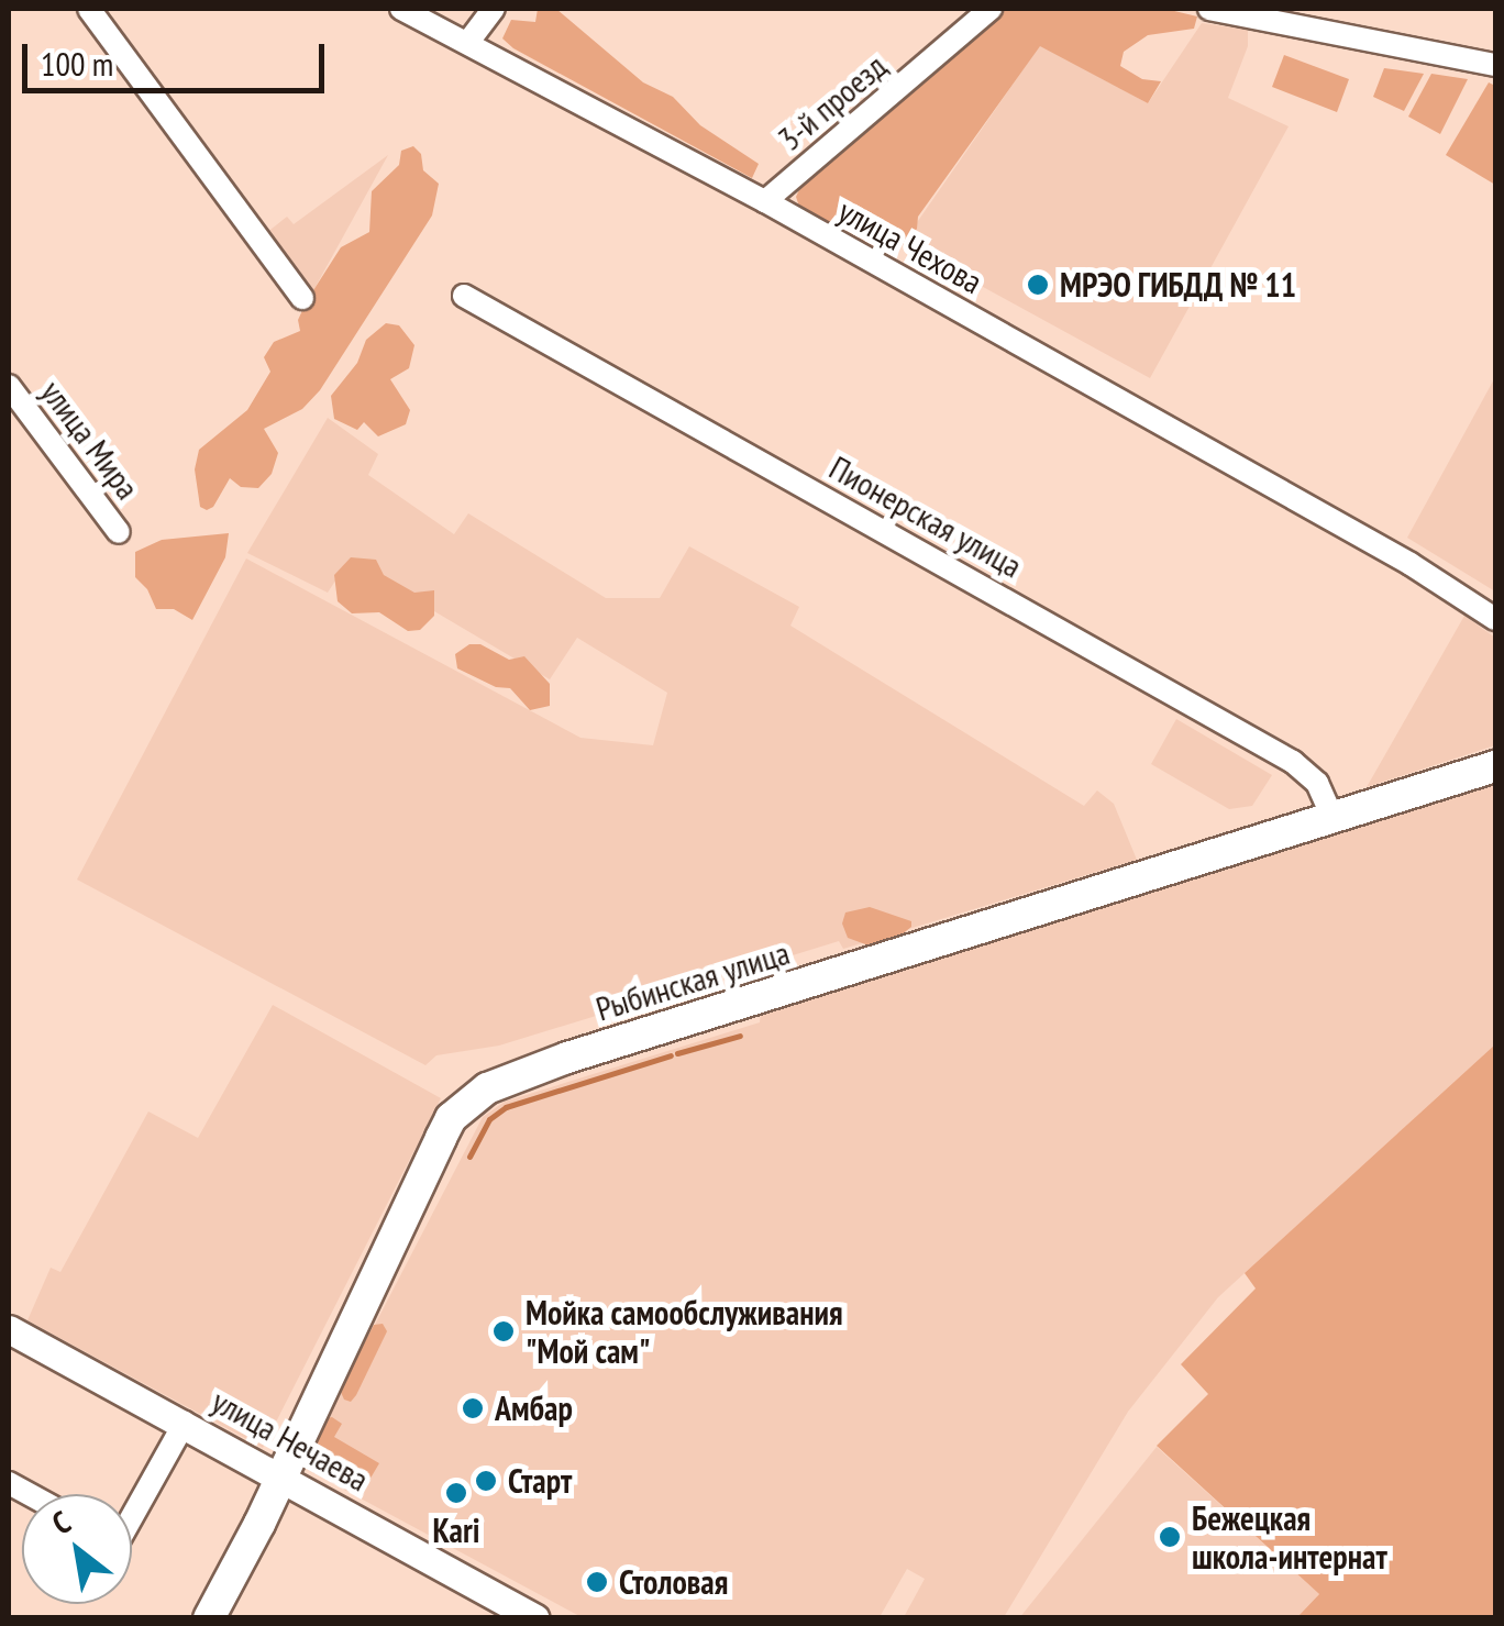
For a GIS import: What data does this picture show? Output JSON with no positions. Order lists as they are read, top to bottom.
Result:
{
  "streets": {
    "main road": ["Рыбинская улица"],
    "street": [
      "3-й проезд",
      "улица Чехова",
      "улица Мира",
      "Пионерская улица",
      "улица Нечаева"
    ]
  },
  "crossings": [
    ["3-й проезд", "улица Чехова"],
    ["Пионерская улица", "Рыбинская улица"],
    ["Рыбинская улица", "улица Нечаева"]
  ],
  "places": [
    "МРЭО ГИБДД № 11",
    "Мойка самообслуживания \"Мой сам\"",
    "Амбар",
    "Старт",
    "Kari",
    "Бежецкая школа-интернат",
    "Столовая"
  ],
  "scale_bar": "100 m",
  "north": "top left"
}
